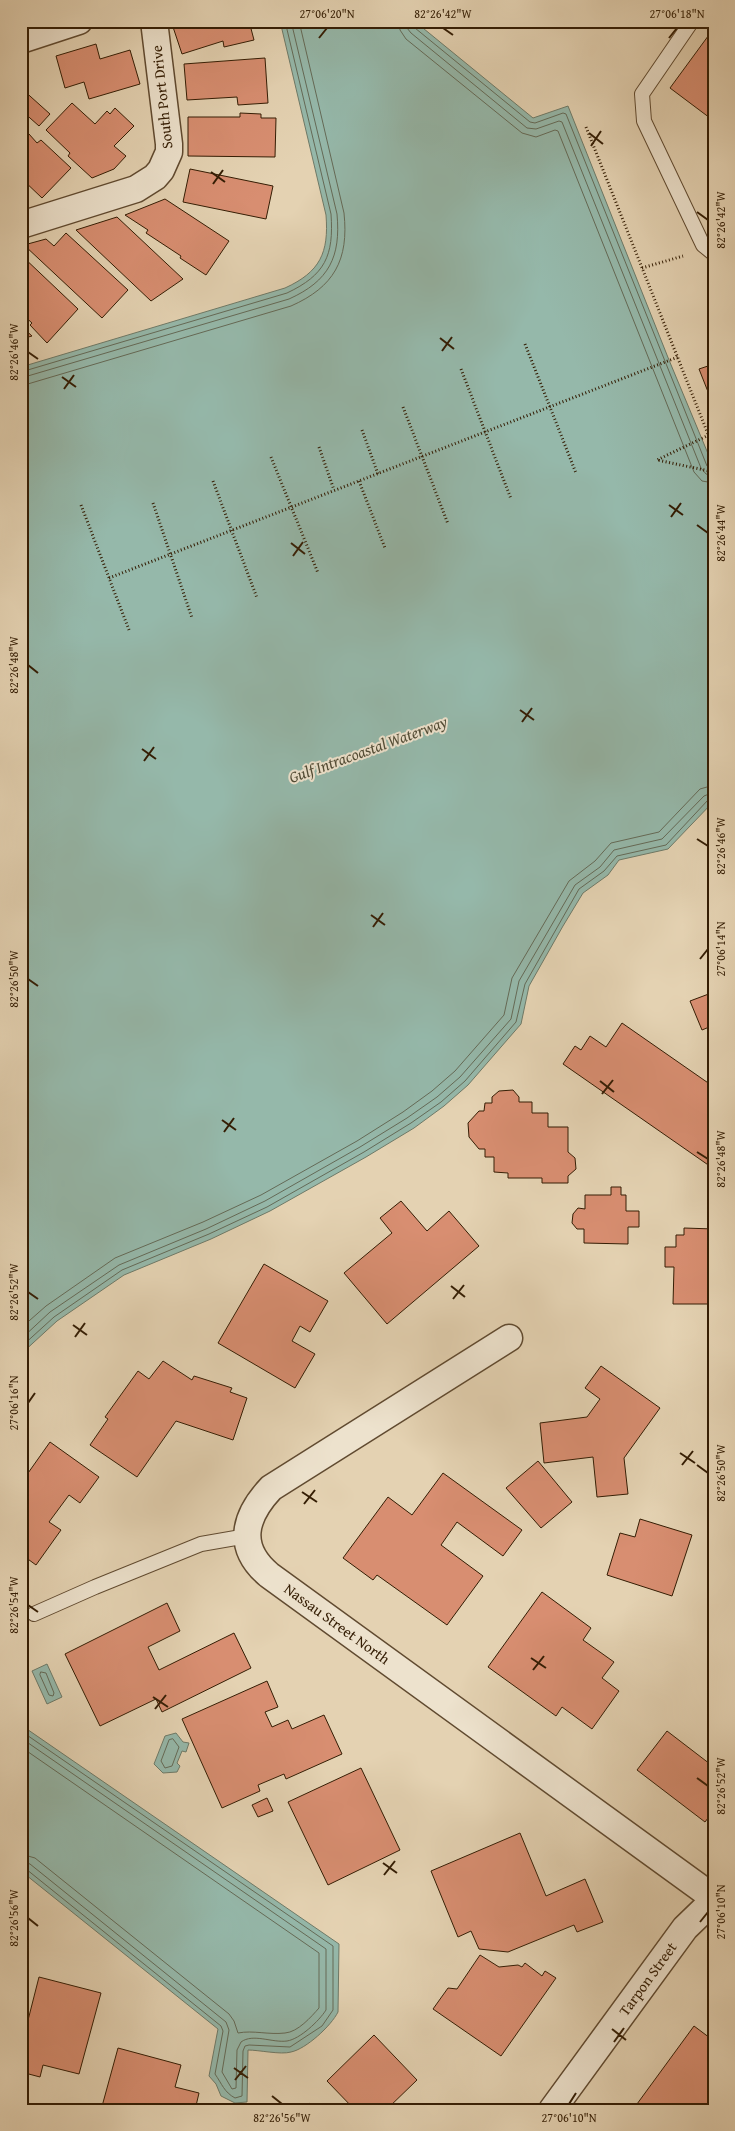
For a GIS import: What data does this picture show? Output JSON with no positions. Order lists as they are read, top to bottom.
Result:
{
  "streets": {
    "street": ["South Port Drive", "Nassau Street North", "Tarpon Street"]
  },
  "crossings": [
    ["Nassau Street North", "Tarpon Street"]
  ],
  "water": ["Gulf Intracoastal Waterway"],
  "coordinates": [
    "27°06'20\"N",
    "82°26'42\"W",
    "27°06'18\"N",
    "82°26'46\"W",
    "82°26'44\"W",
    "82°26'48\"W",
    "27°06'14\"N",
    "82°26'50\"W",
    "82°26'52\"W",
    "27°06'16\"N",
    "82°26'54\"W",
    "27°06'10\"N",
    "82°26'56\"W"
  ]
}
